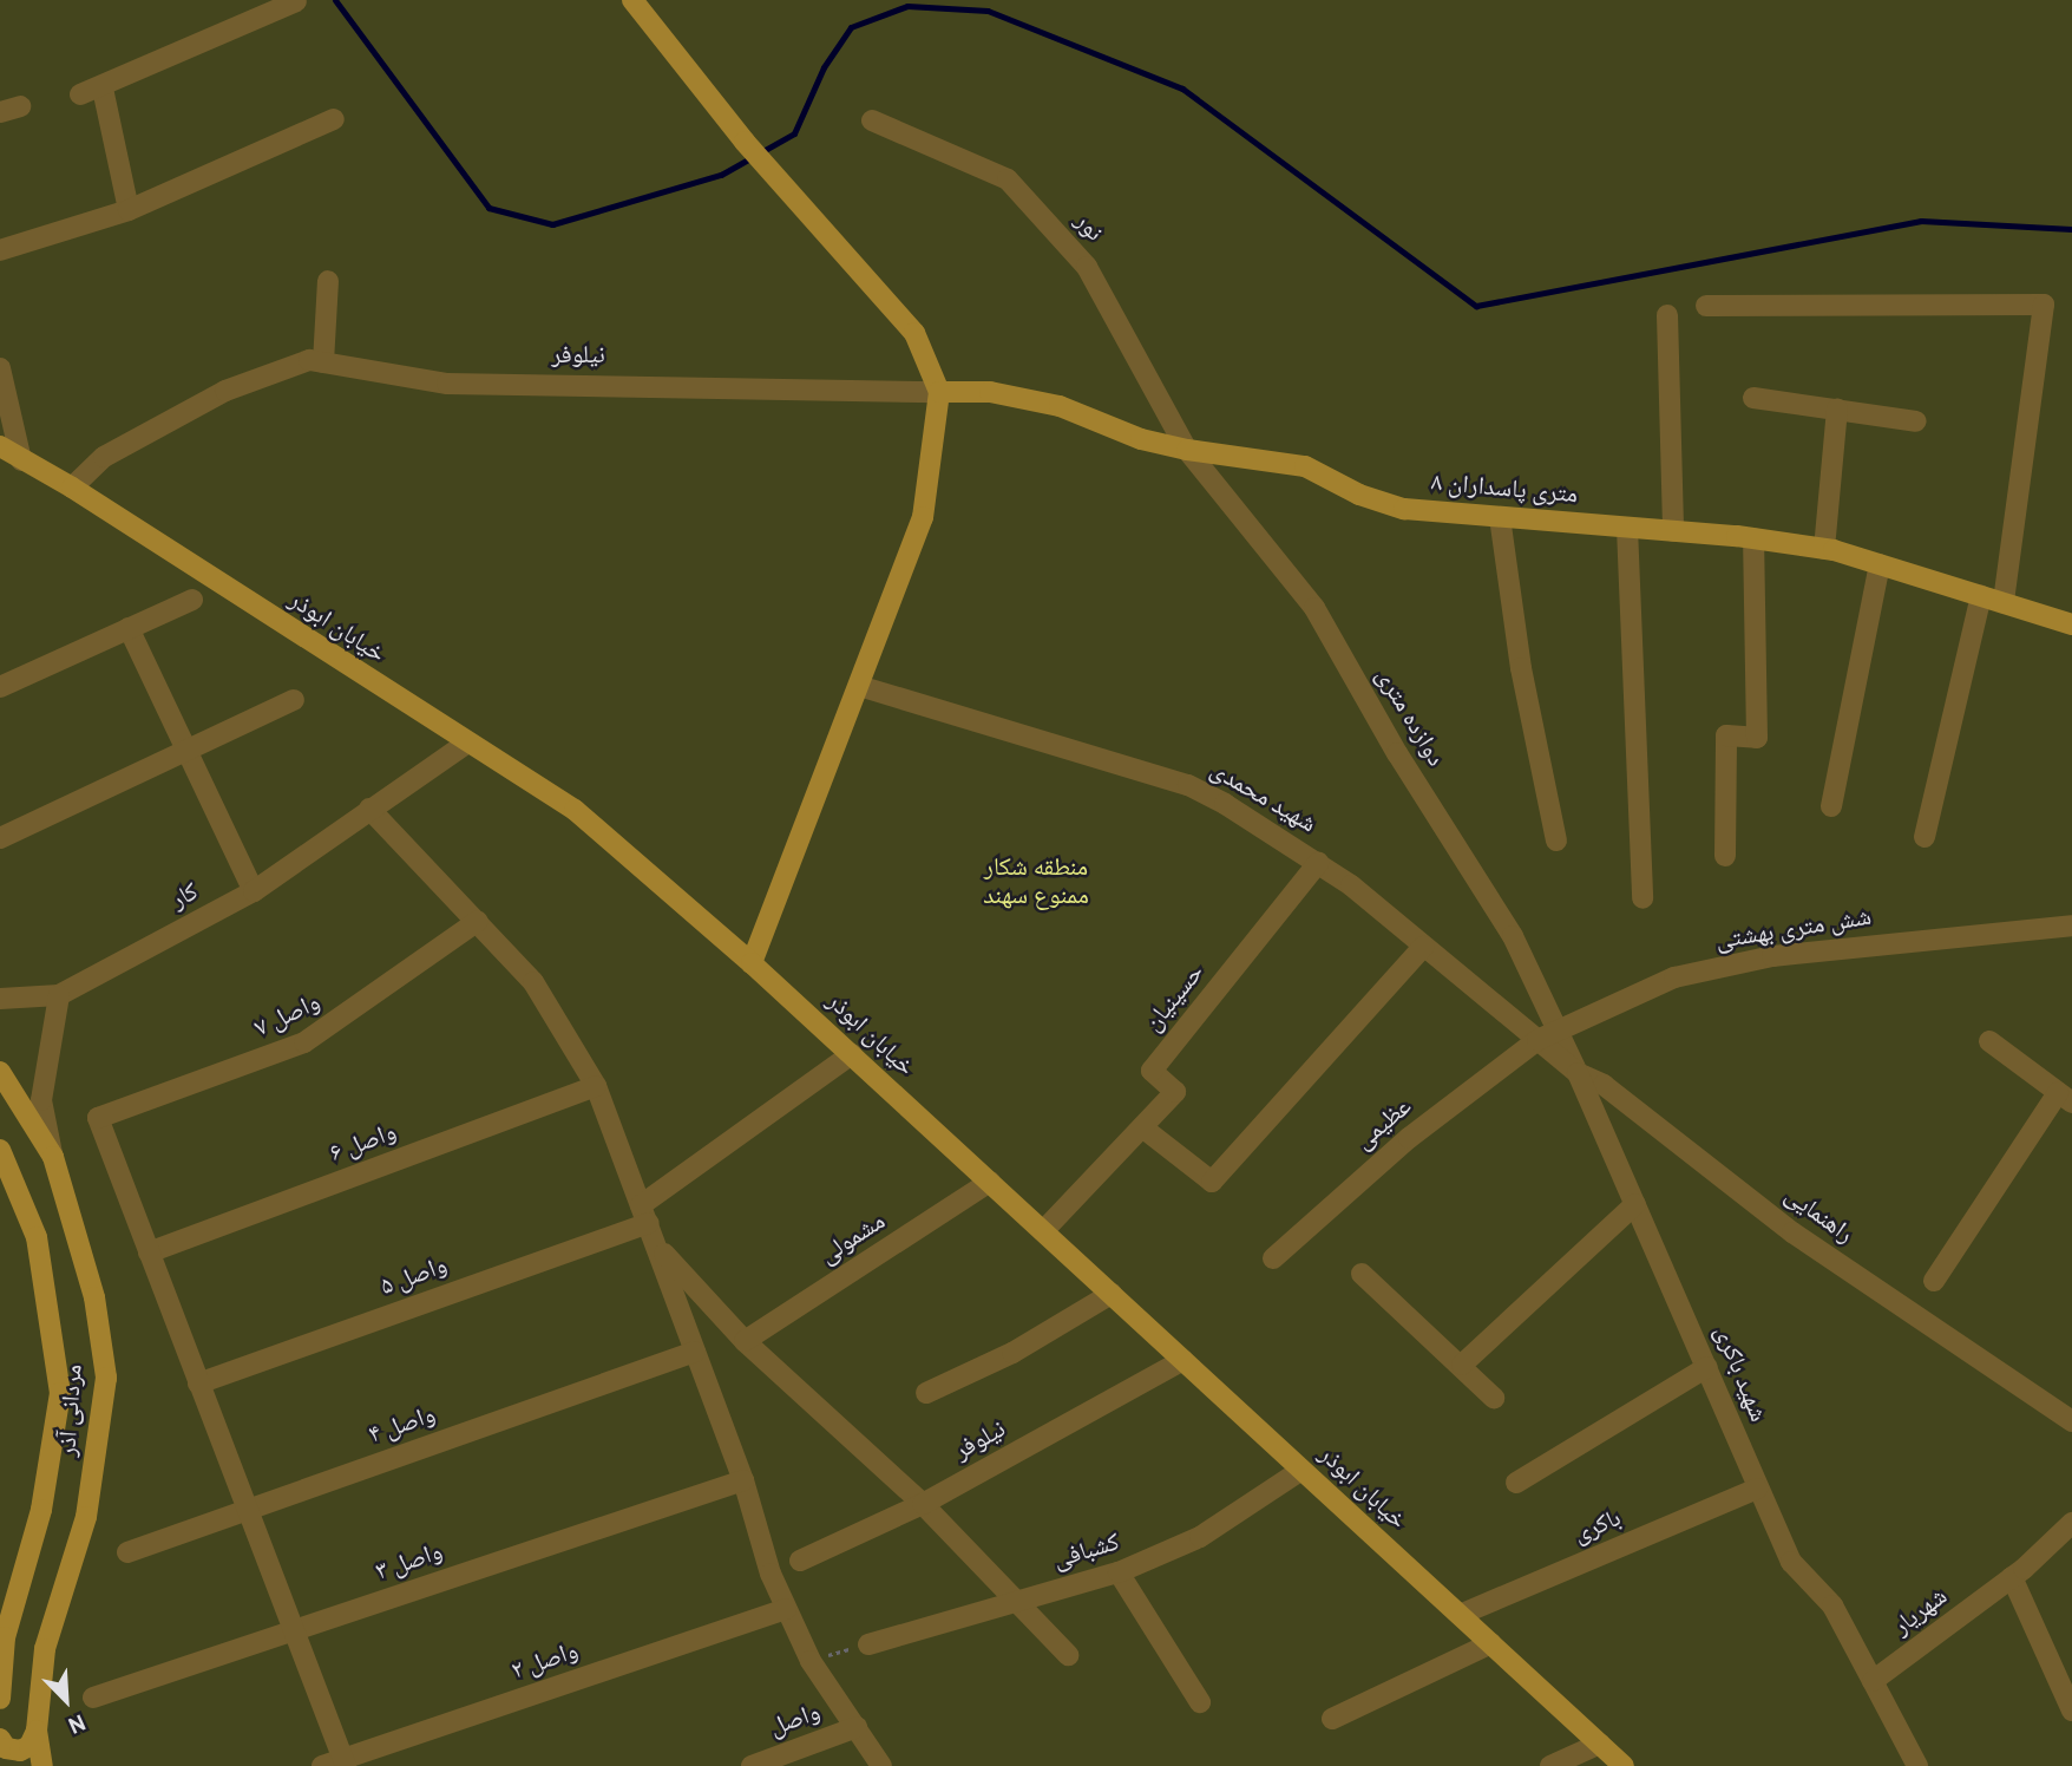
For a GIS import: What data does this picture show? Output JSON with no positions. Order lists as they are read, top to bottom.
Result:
{
  "streets": {
    "main road": ["۸ متری پاسداران", "خیابان ابوذر", "مردانی آذر"],
    "street": [
      "نور",
      "نیلوفر",
      "دوازده متری",
      "شهید محمدی",
      "کار",
      "شش متری بهشتی",
      "حسینیان",
      "واصل ۷",
      "عظیمی",
      "واصل ۶",
      "راهنمایی",
      "مشمولی",
      "واصل ۵",
      "شهید باکری",
      "واصل ۴",
      "باکری",
      "کشبافی",
      "واصل ۳",
      "شهریار",
      "واصل ۲",
      "واصل"
    ]
  },
  "crossings": [
    ["نور", "۸ متری پاسداران"],
    ["نور", "دوازده متری"],
    ["نیلوفر", "۸ متری پاسداران"],
    ["نیلوفر", "خیابان ابوذر"],
    ["۸ متری پاسداران", "دوازده متری"],
    ["خیابان ابوذر", "کار"],
    ["خیابان ابوذر", "حسینیان"],
    ["خیابان ابوذر", "مشمولی"],
    ["خیابان ابوذر", "واصل ۵"],
    ["خیابان ابوذر", "باکری"],
    ["خیابان ابوذر", "کشبافی"],
    ["دوازده متری", "شش متری بهشتی"],
    ["شهید محمدی", "شش متری بهشتی"],
    ["شهید محمدی", "حسینیان"],
    ["شهید محمدی", "عظیمی"],
    ["شهید محمدی", "راهنمایی"],
    ["شهید محمدی", "شهید باکری"],
    ["شش متری بهشتی", "عظیمی"],
    ["واصل ۷", "واصل ۶"],
    ["راهنمایی", "شهید باکری"],
    ["شهید باکری", "باکری"],
    ["شهید باکری", "شهریار"]
  ],
  "parks": ["منطقه شکار ممنوع سهند"],
  "north": "bottom right"
}
